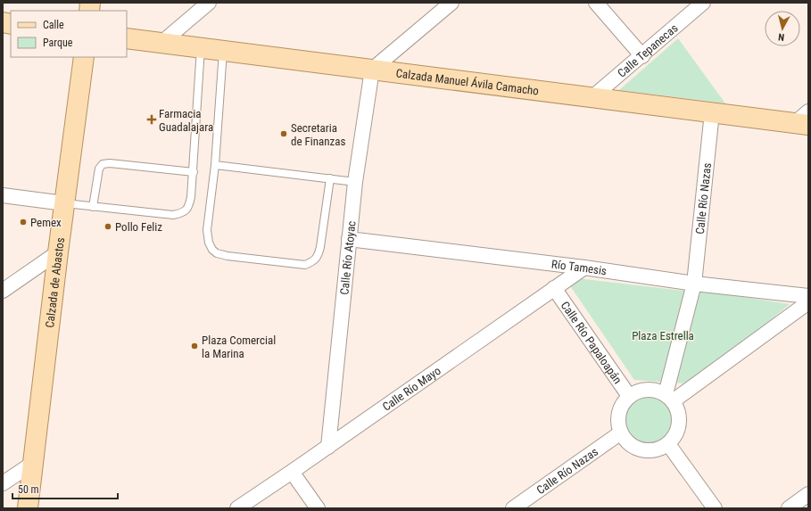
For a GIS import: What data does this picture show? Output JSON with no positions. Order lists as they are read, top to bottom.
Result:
{
  "streets": {
    "main road": ["Calzada Manuel Ávila Camacho", "Calzada de Abastos"],
    "street": [
      "Calle Tepanecas",
      "Calle Río Nazas",
      "Calle Río Atoyac",
      "Río Tamesis",
      "Calle Río Papaloapán",
      "Calle Río Mayo"
    ]
  },
  "crossings": [
    ["Calle Tepanecas", "Calzada Manuel Ávila Camacho"],
    ["Calzada Manuel Ávila Camacho", "Calle Río Nazas"],
    ["Calzada Manuel Ávila Camacho", "Calle Río Atoyac"],
    ["Calle Río Nazas", "Río Tamesis"],
    ["Calle Río Nazas", "Calle Río Papaloapán"],
    ["Calle Río Atoyac", "Río Tamesis"],
    ["Calle Río Atoyac", "Calle Río Mayo"],
    ["Río Tamesis", "Calle Río Mayo"],
    ["Calle Río Papaloapán", "Calle Río Mayo"]
  ],
  "parks": ["Plaza Estrella"],
  "places": {
    "health": ["Farmacia Guadalajara"],
    "other": [
      "Secretaria de Finanzas",
      "Pemex",
      "Pollo Feliz",
      "Plaza Comercial la Marina"
    ]
  },
  "legend": ["Calle", "Parque"],
  "scale_bar": "50 m",
  "north": "bottom"
}
